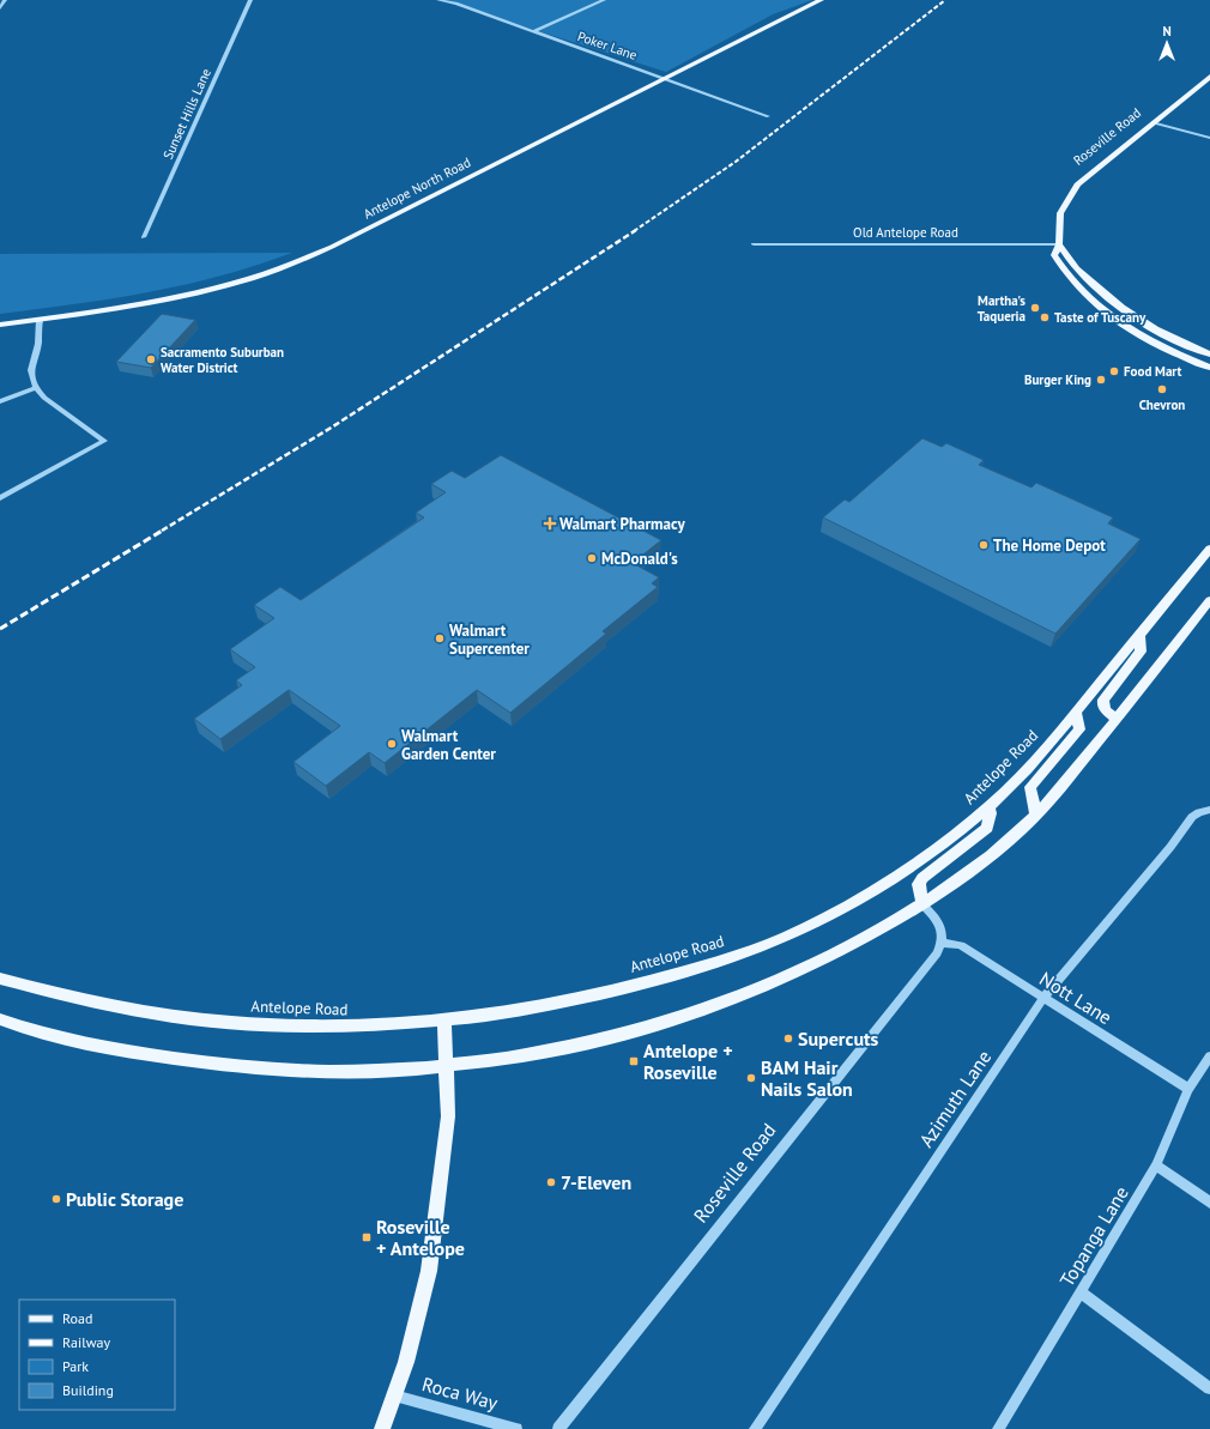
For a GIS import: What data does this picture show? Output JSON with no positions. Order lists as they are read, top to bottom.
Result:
{
  "streets": {
    "main road": ["Roseville Road", "Antelope North Road", "Antelope Road"],
    "street": [
      "Poker Lane",
      "Sunset Hills Lane",
      "Old Antelope Road",
      "Nott Lane",
      "Azimuth Lane",
      "Topanga Lane",
      "Roca Way"
    ]
  },
  "crossings": [
    ["Poker Lane", "Antelope North Road"],
    ["Roseville Road", "Old Antelope Road"],
    ["Roseville Road", "Nott Lane"],
    ["Nott Lane", "Azimuth Lane"],
    ["Nott Lane", "Topanga Lane"]
  ],
  "places": {
    "other": [
      "Martha's Taqueria",
      "Taste of Tuscany",
      "Sacramento Suburban Water District",
      "Food Mart",
      "Burger King",
      "Chevron",
      "The Home Depot",
      "McDonald's",
      "Walmart Supercenter",
      "Walmart Garden Center",
      "Supercuts",
      "BAM Hair Nails Salon",
      "7-Eleven",
      "Public Storage"
    ],
    "health": ["Walmart Pharmacy"],
    "transit": ["Antelope + Roseville", "Roseville + Antelope"]
  },
  "legend": [
    "Road",
    "Railway",
    "Park",
    "Building"
  ],
  "north": "top"
}
